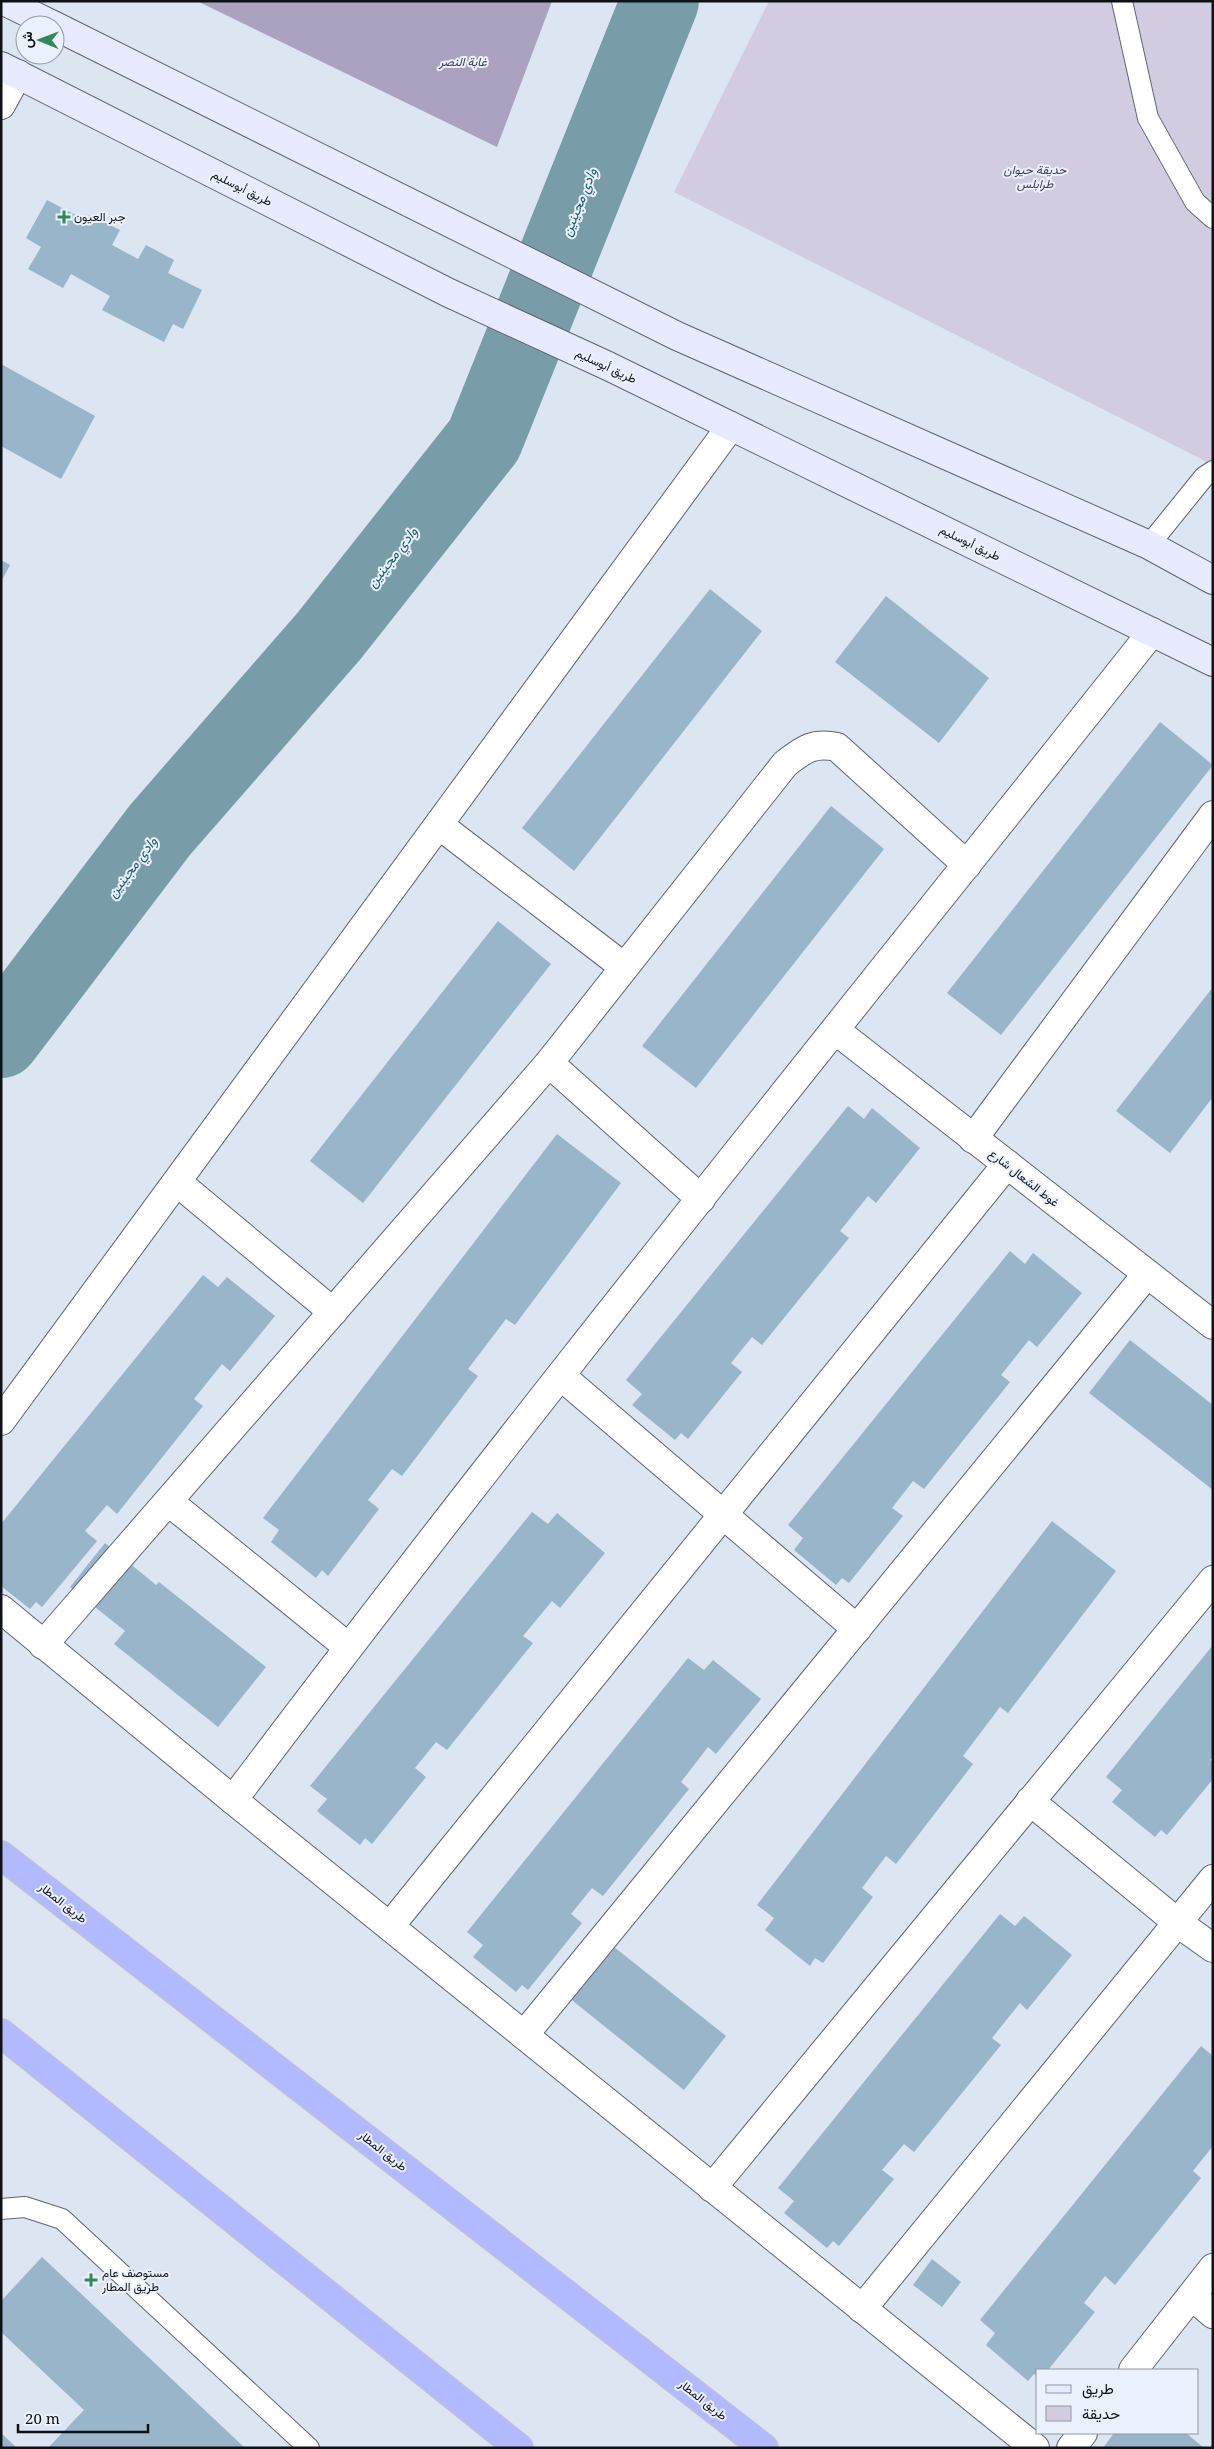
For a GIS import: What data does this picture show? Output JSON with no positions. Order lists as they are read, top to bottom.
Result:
{
  "streets": {
    "highway": ["طريق المطار"],
    "main road": ["طريق أبوسليم"],
    "street": ["غوط الشعال شارع"]
  },
  "water": ["وادي مجينين"],
  "parks": ["غابة النصر", "حديقة حيوان طرابلس"],
  "places": {
    "health": ["جبر العيون", "مستوصف عام طريق المطار"]
  },
  "legend": ["طريق", "حديقة"],
  "scale_bar": "20 m",
  "north": "left"
}
